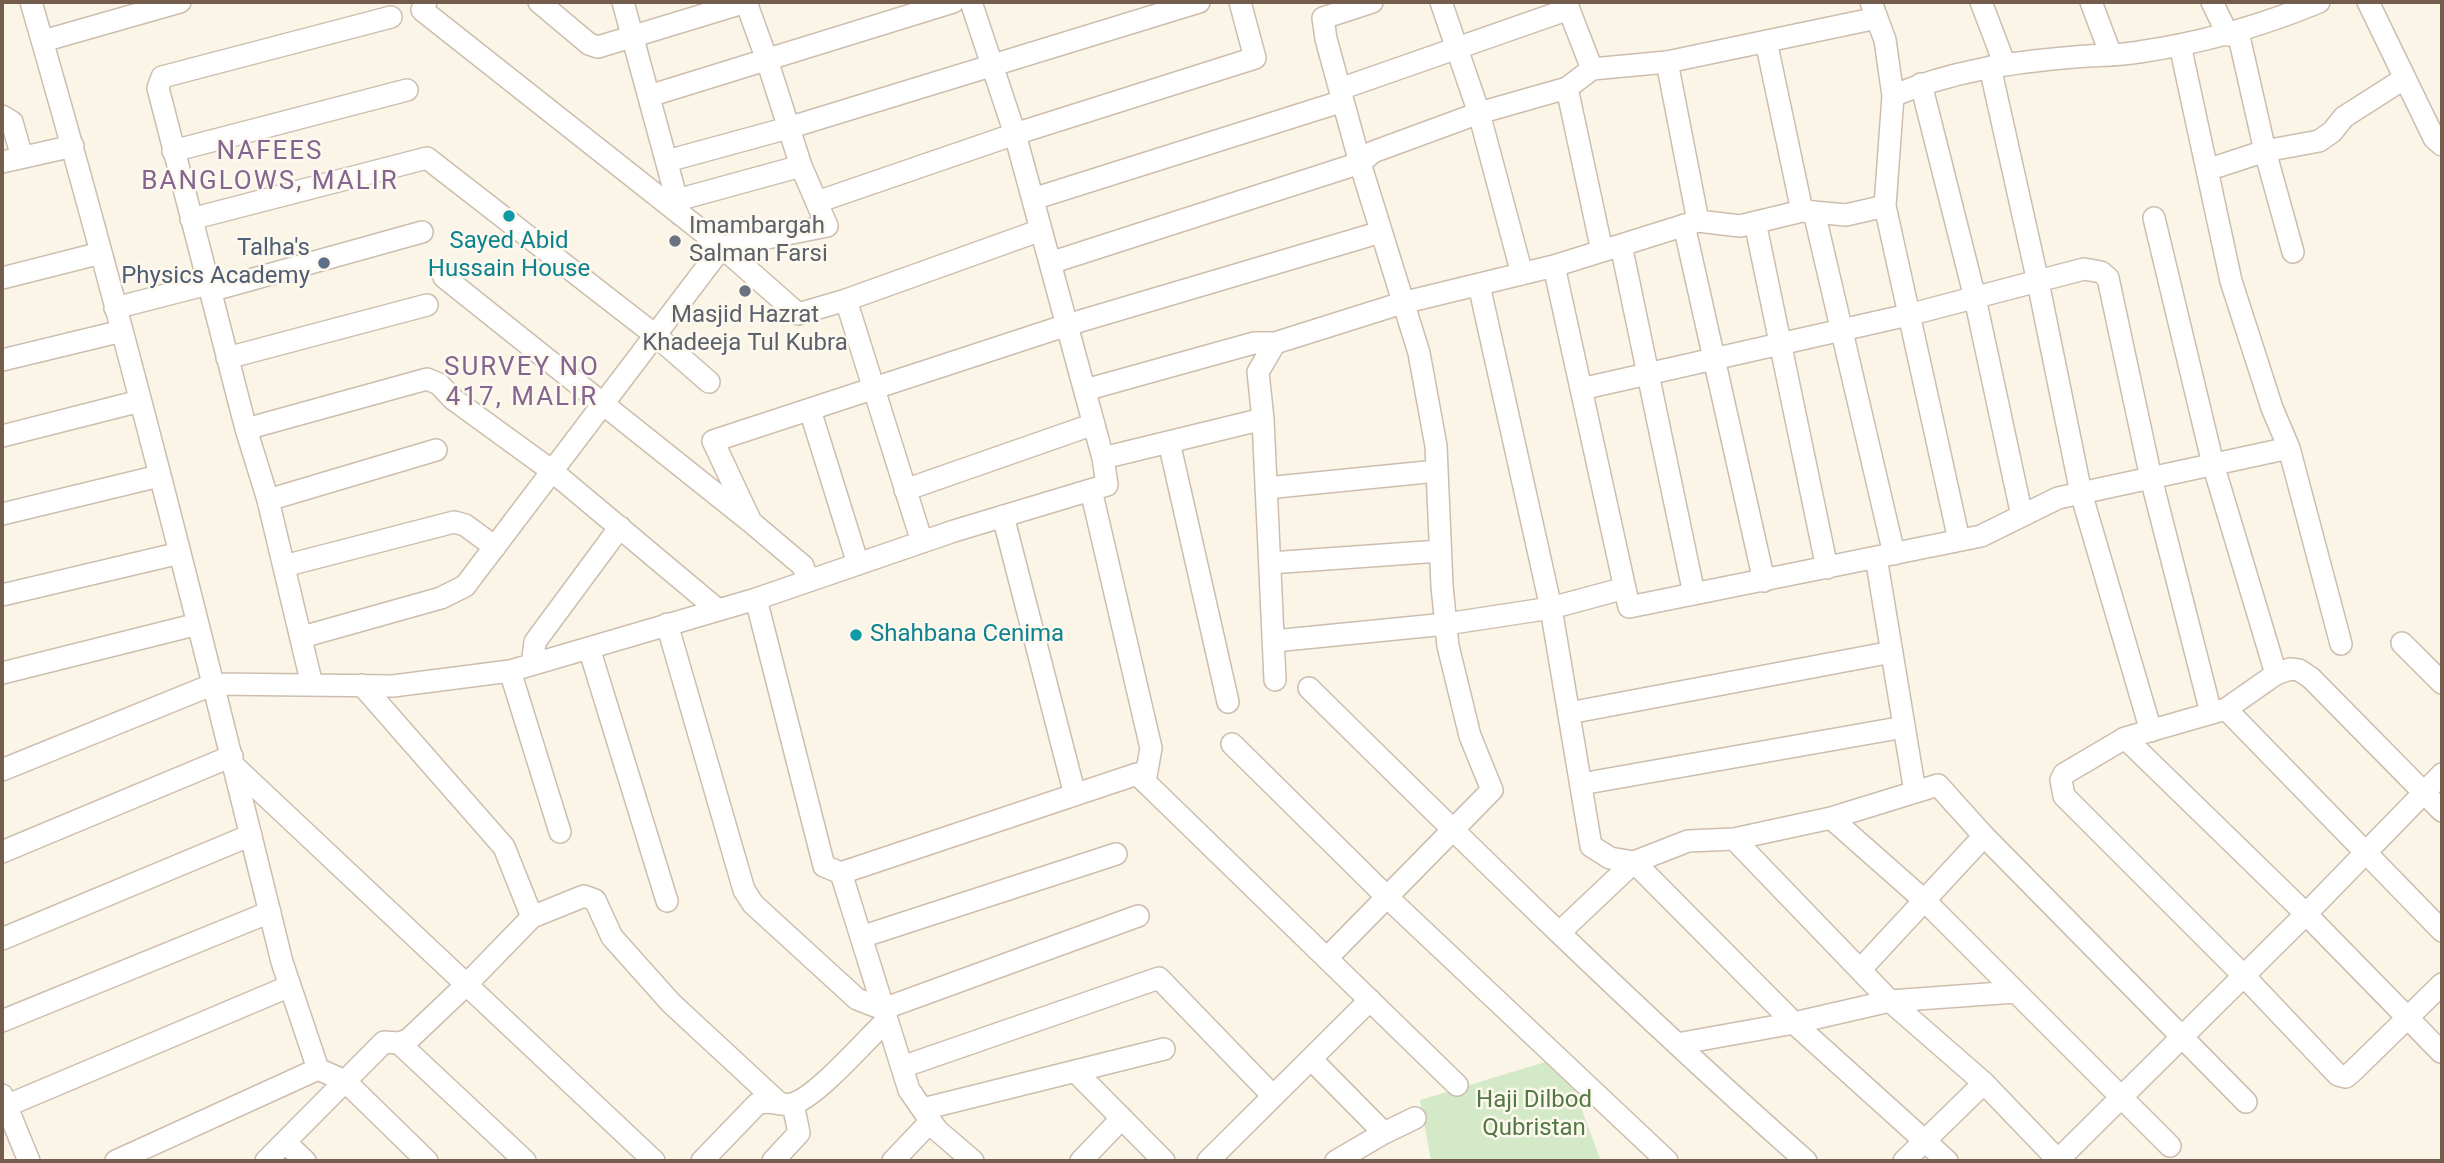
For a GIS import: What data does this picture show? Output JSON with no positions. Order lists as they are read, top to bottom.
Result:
{
  "districts": ["NAFEES BANGLOWS, MALIR", "SURVEY NO 417, MALIR"],
  "parks": ["Haji Dilbod Qubristan"],
  "places": [
    "Sayed Abid Hussain House",
    "Imambargah Salman Farsi",
    "Talha's Physics Academy",
    "Masjid Hazrat Khadeeja Tul Kubra",
    "Shahbana Cenima"
  ]
}
